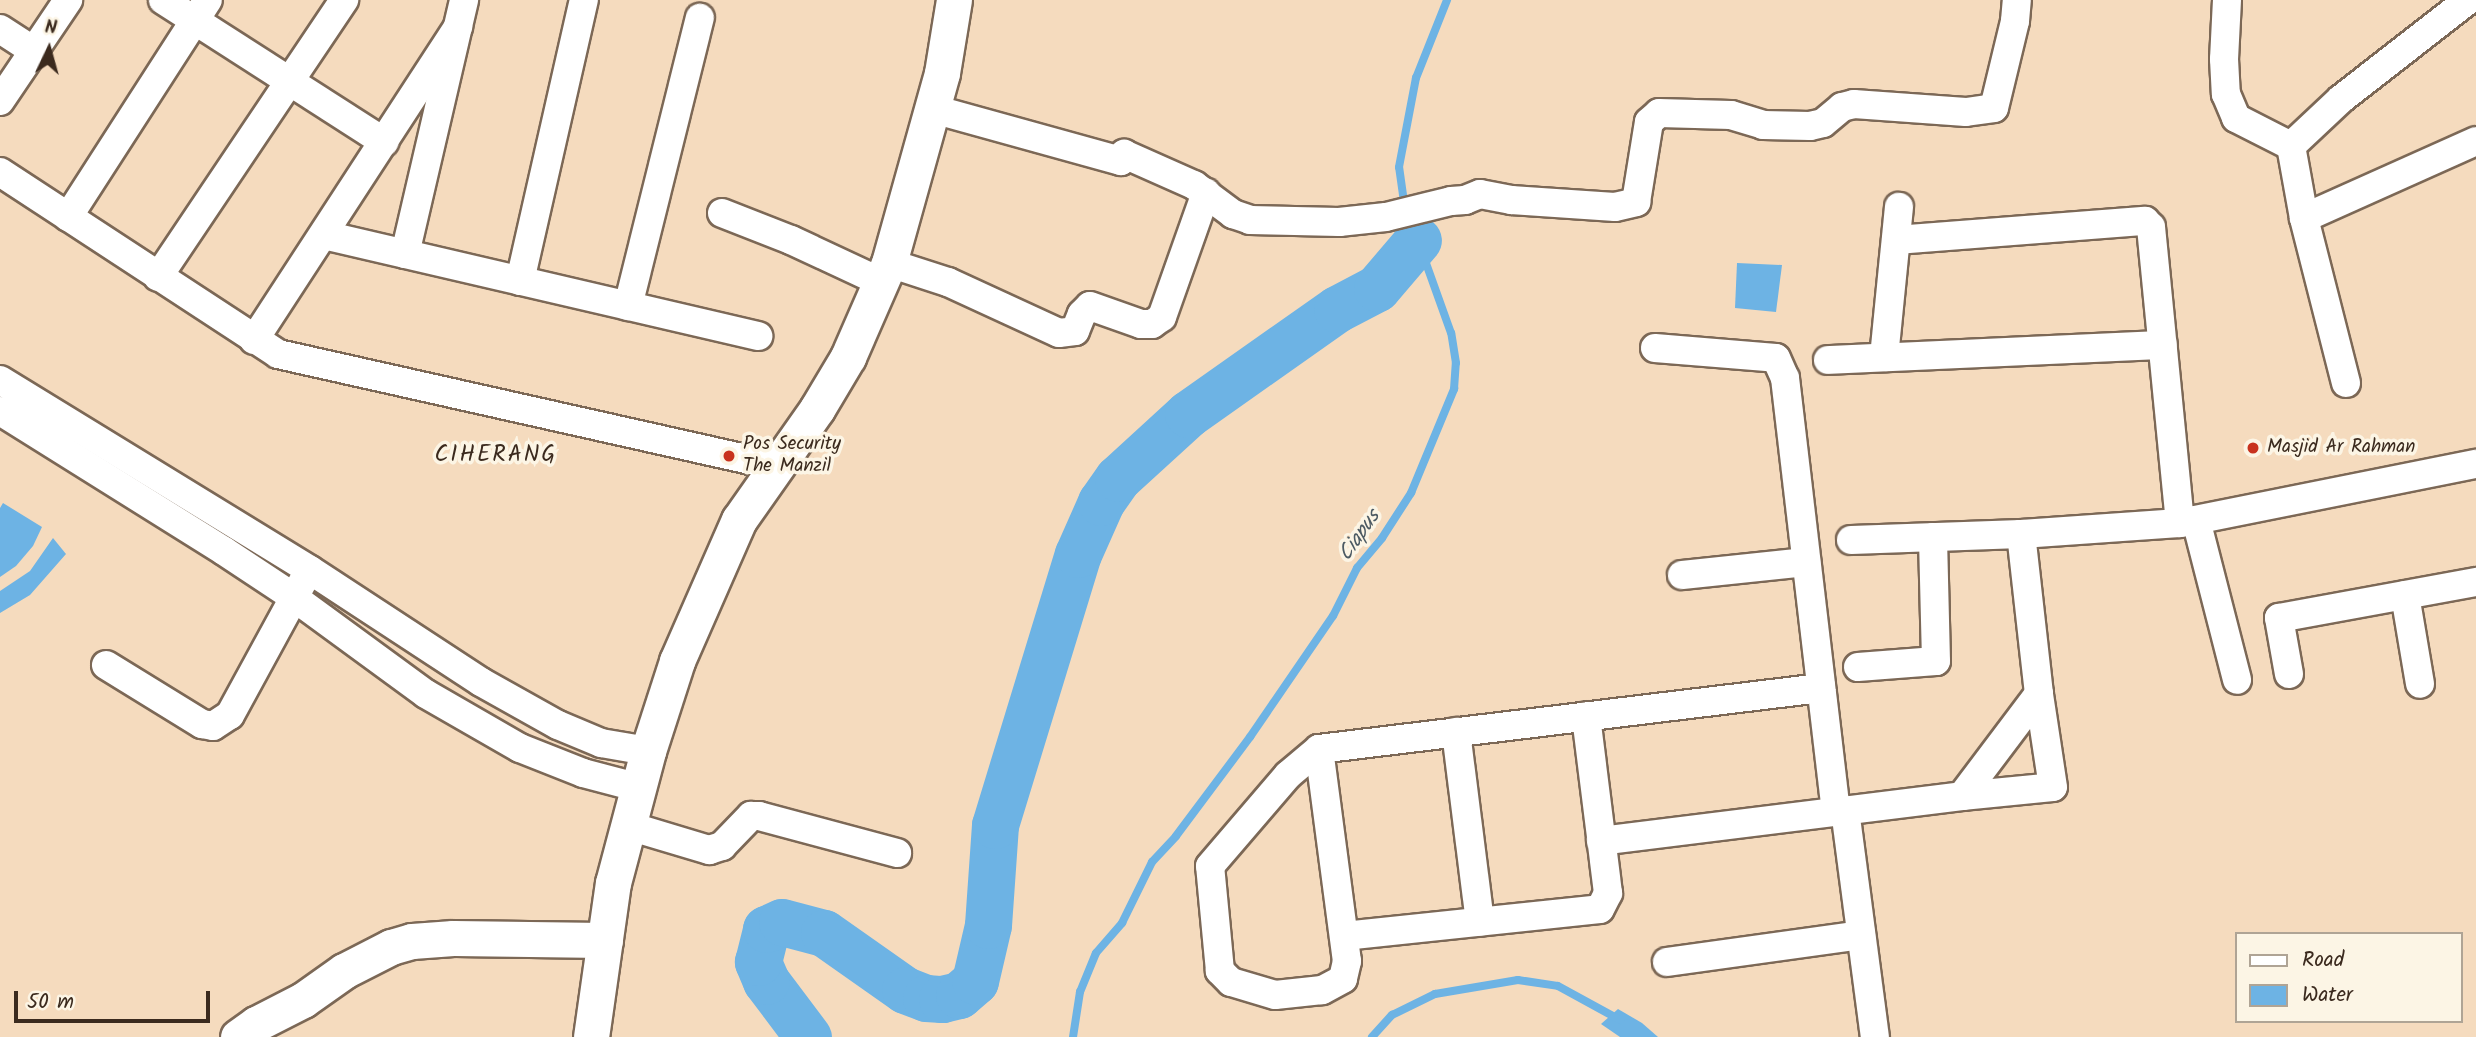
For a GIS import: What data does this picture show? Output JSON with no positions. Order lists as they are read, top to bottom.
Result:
{
  "districts": ["CIHERANG"],
  "water": ["Ciapus"],
  "places": ["Masjid Ar Rahman", "Pos Security The Manzil"],
  "legend": ["Road", "Water"],
  "scale_bar": "50 m",
  "north": "top"
}
